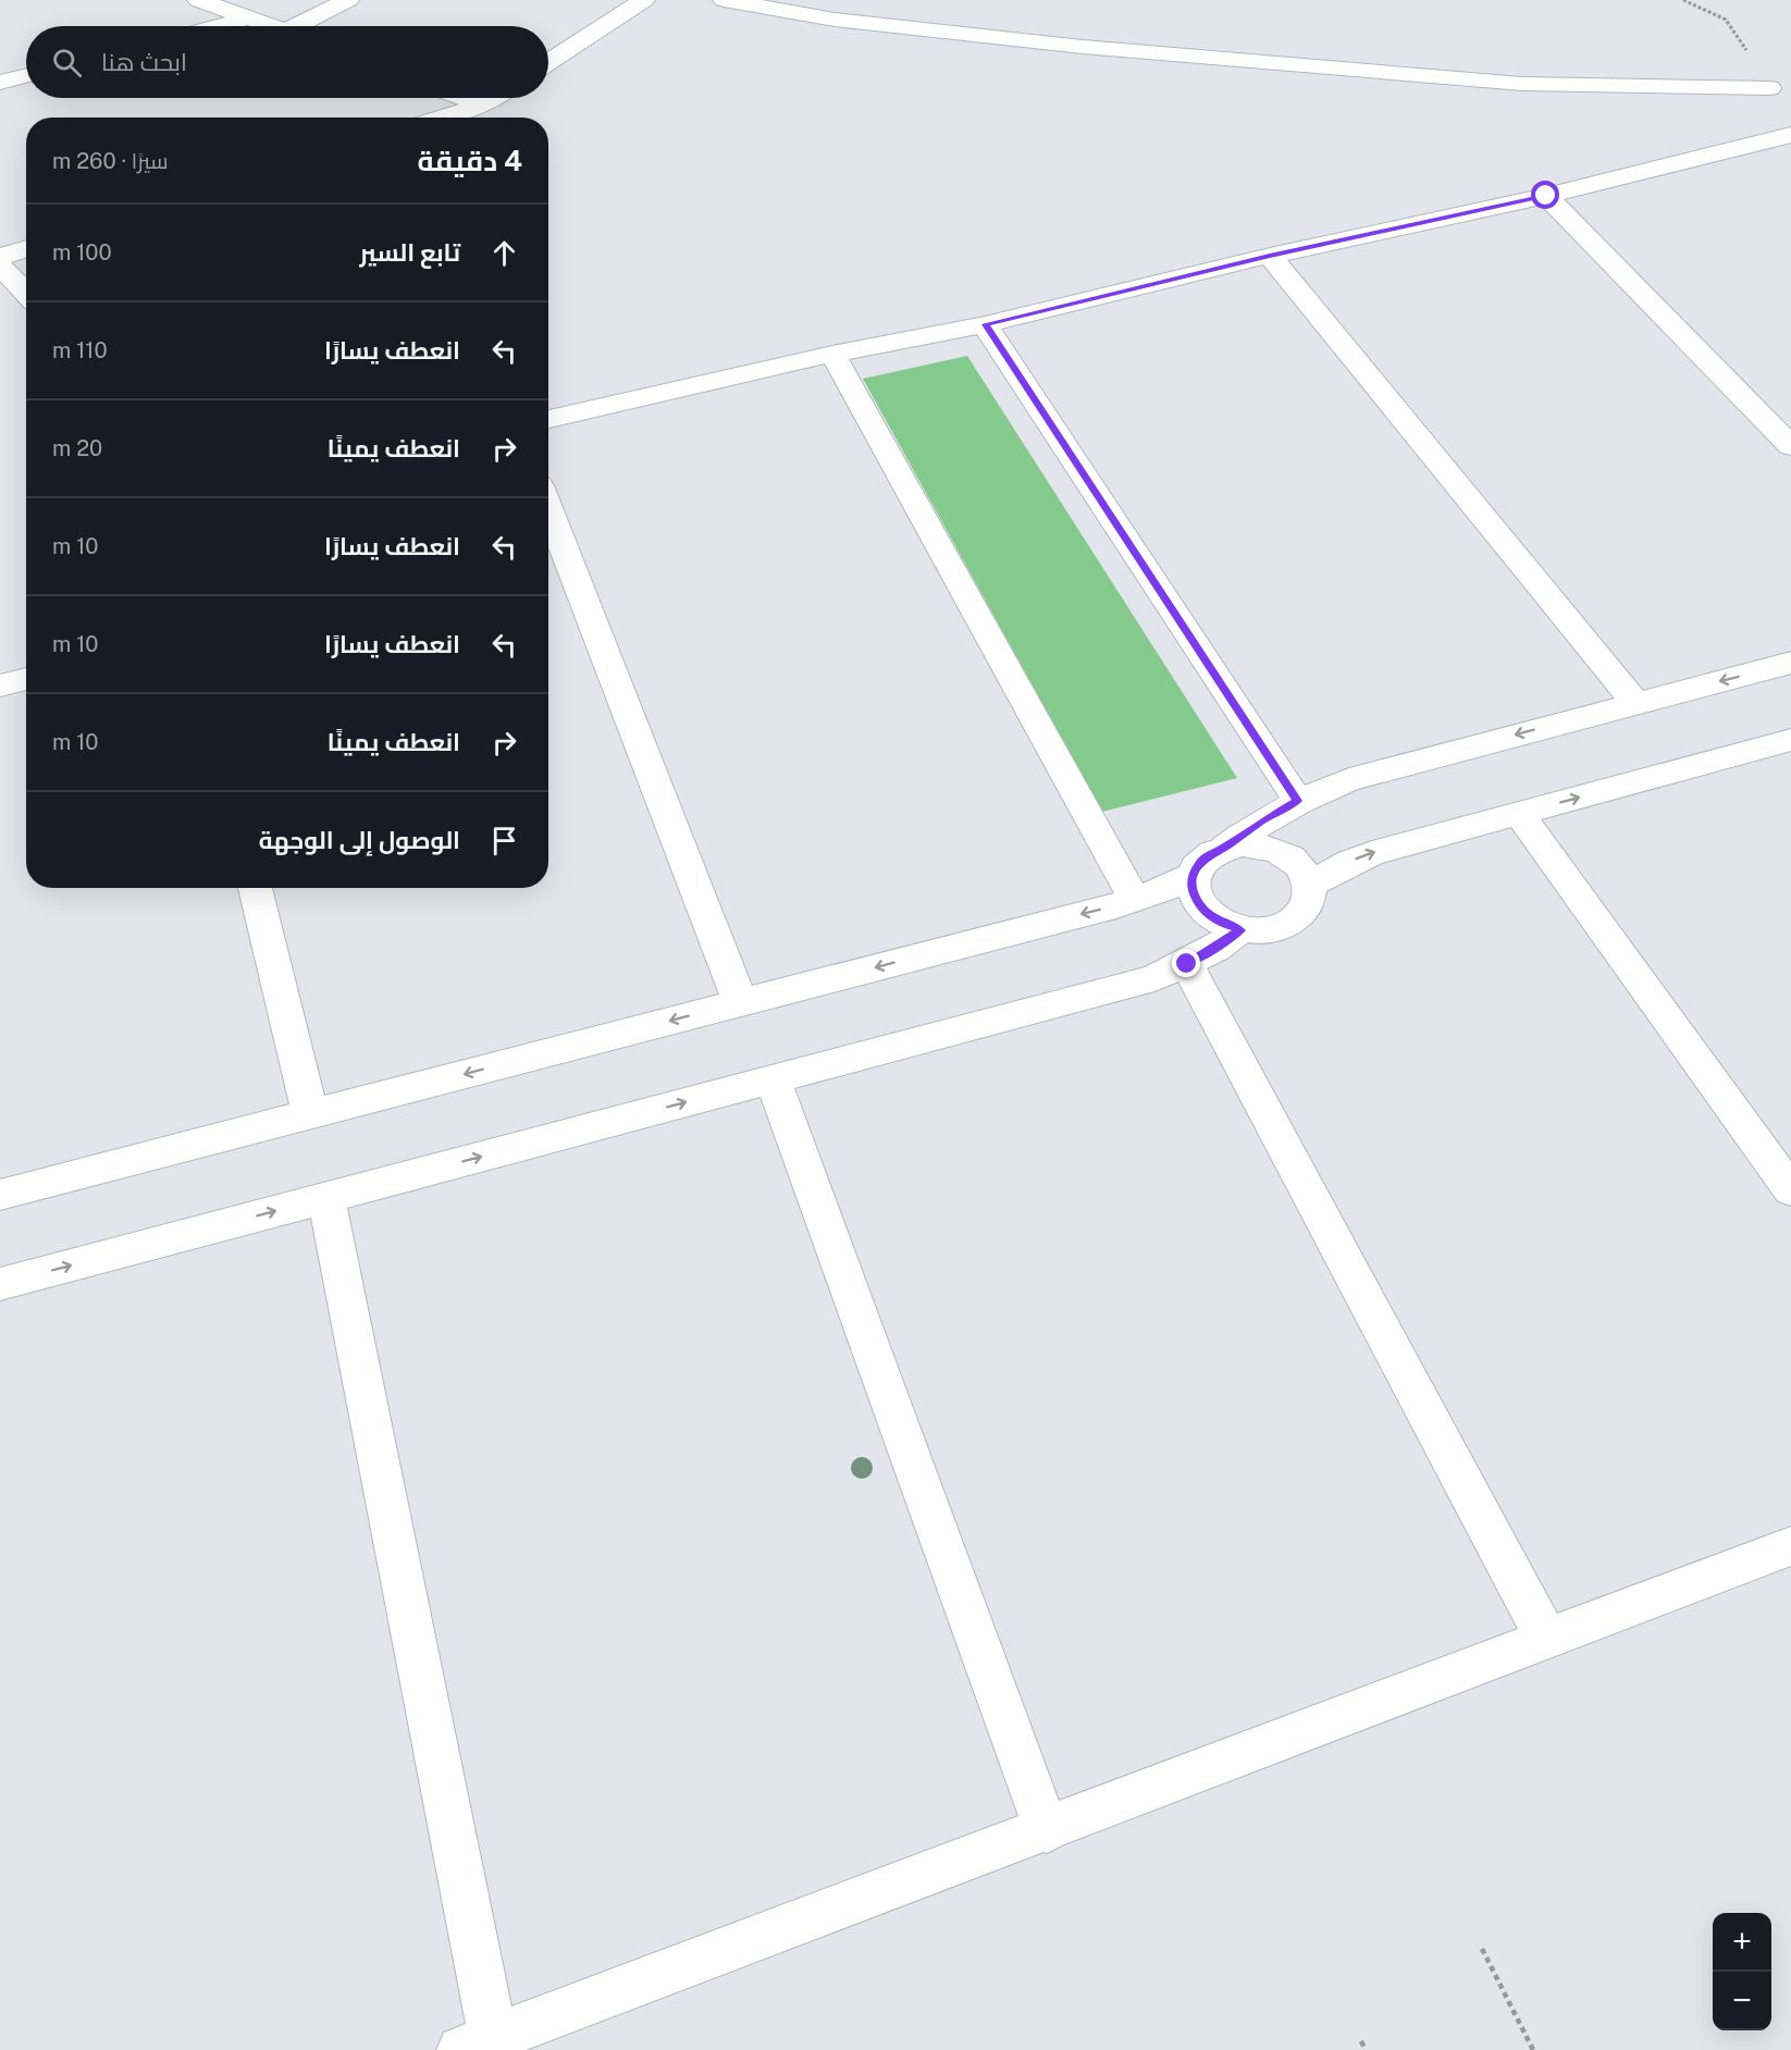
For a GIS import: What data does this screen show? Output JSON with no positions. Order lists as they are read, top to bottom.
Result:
{
  "page": {
    "search": "ابحث هنا",
    "heading": ["4 دقيقة", "سيرًا · 260 m"],
    "list": [
      ["تابع السير", "100 m"],
      ["انعطف يسارًا", "110 m"],
      ["انعطف يمينًا", "20 m"],
      ["انعطف يسارًا", "10 m"],
      ["انعطف يسارًا", "10 m"],
      ["انعطف يمينًا", "10 m"],
      "الوصول إلى الوجهة"
    ],
    "map_buttons": ["+", "−"]
  }
}
